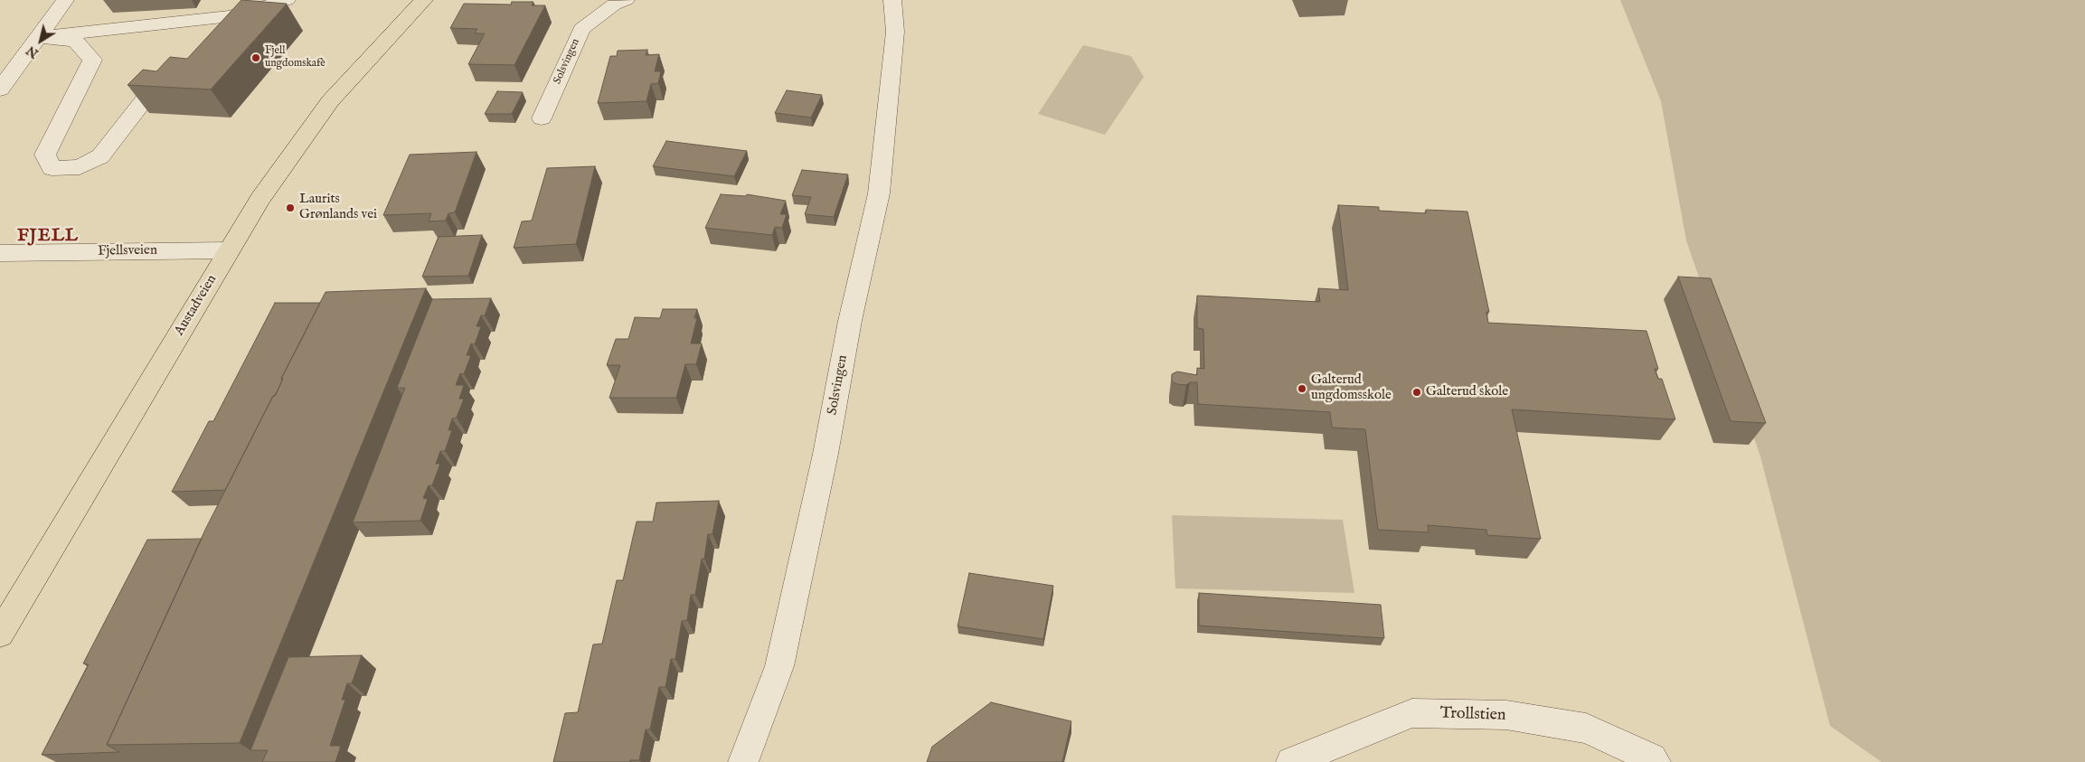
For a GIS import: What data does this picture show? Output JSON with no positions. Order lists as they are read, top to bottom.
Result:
{
  "streets": {
    "main road": ["Austadveien"],
    "street": ["Solsvingen", "Fjellsveien", "Trollstien"]
  },
  "crossings": [
    ["Fjellsveien", "Austadveien"]
  ],
  "districts": ["FJELL"],
  "places": [
    "Fjell ungdomskafè",
    "Laurits Grønlands vei",
    "Galterud ungdomsskole",
    "Galterud skole"
  ],
  "north": "bottom left"
}
